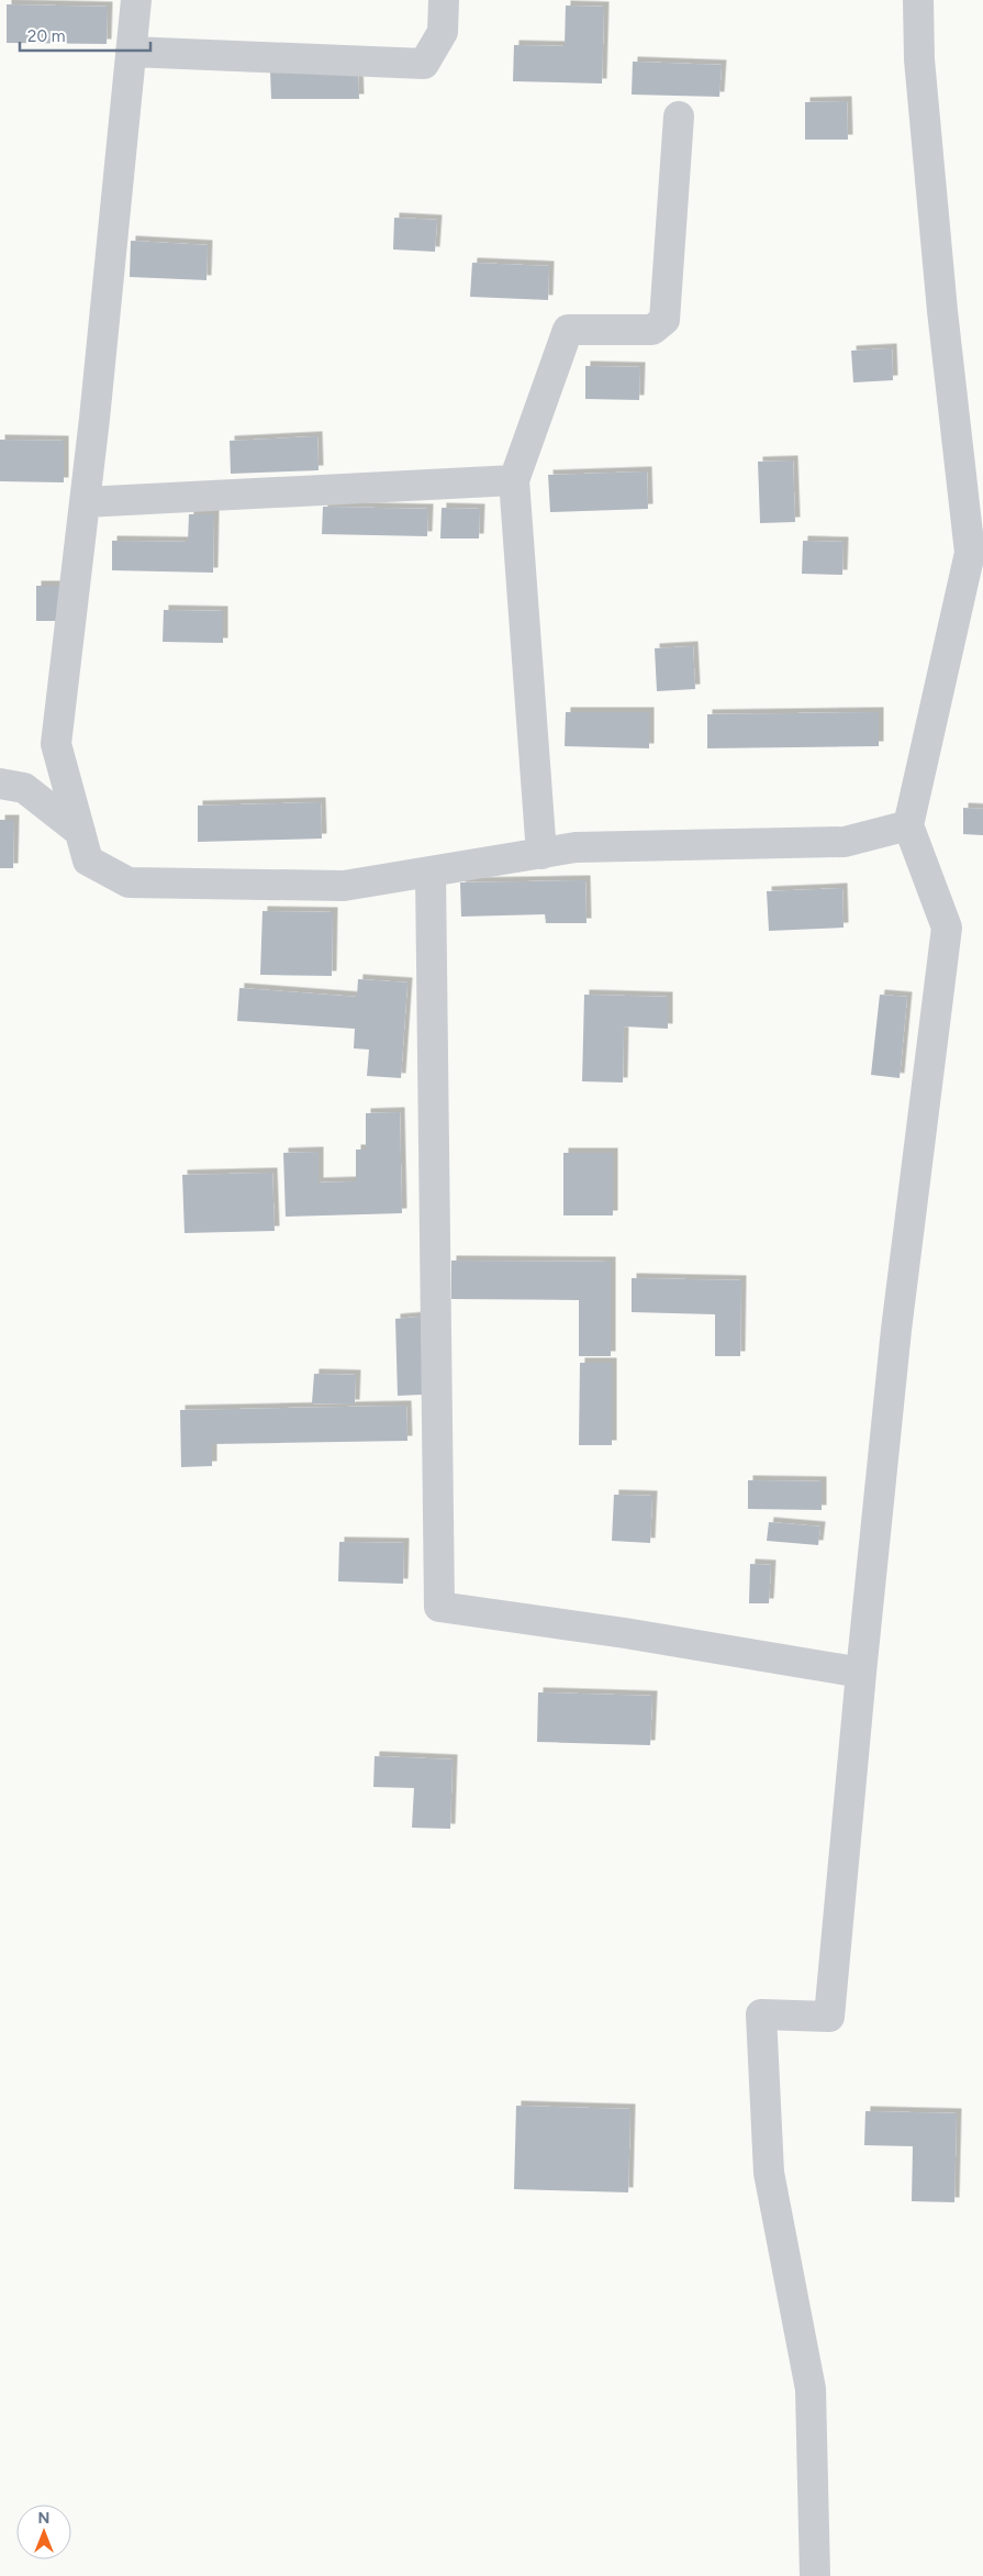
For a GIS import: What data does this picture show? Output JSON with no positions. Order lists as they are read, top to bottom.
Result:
{
  "scale_bar": "20 m",
  "north": "top"
}
